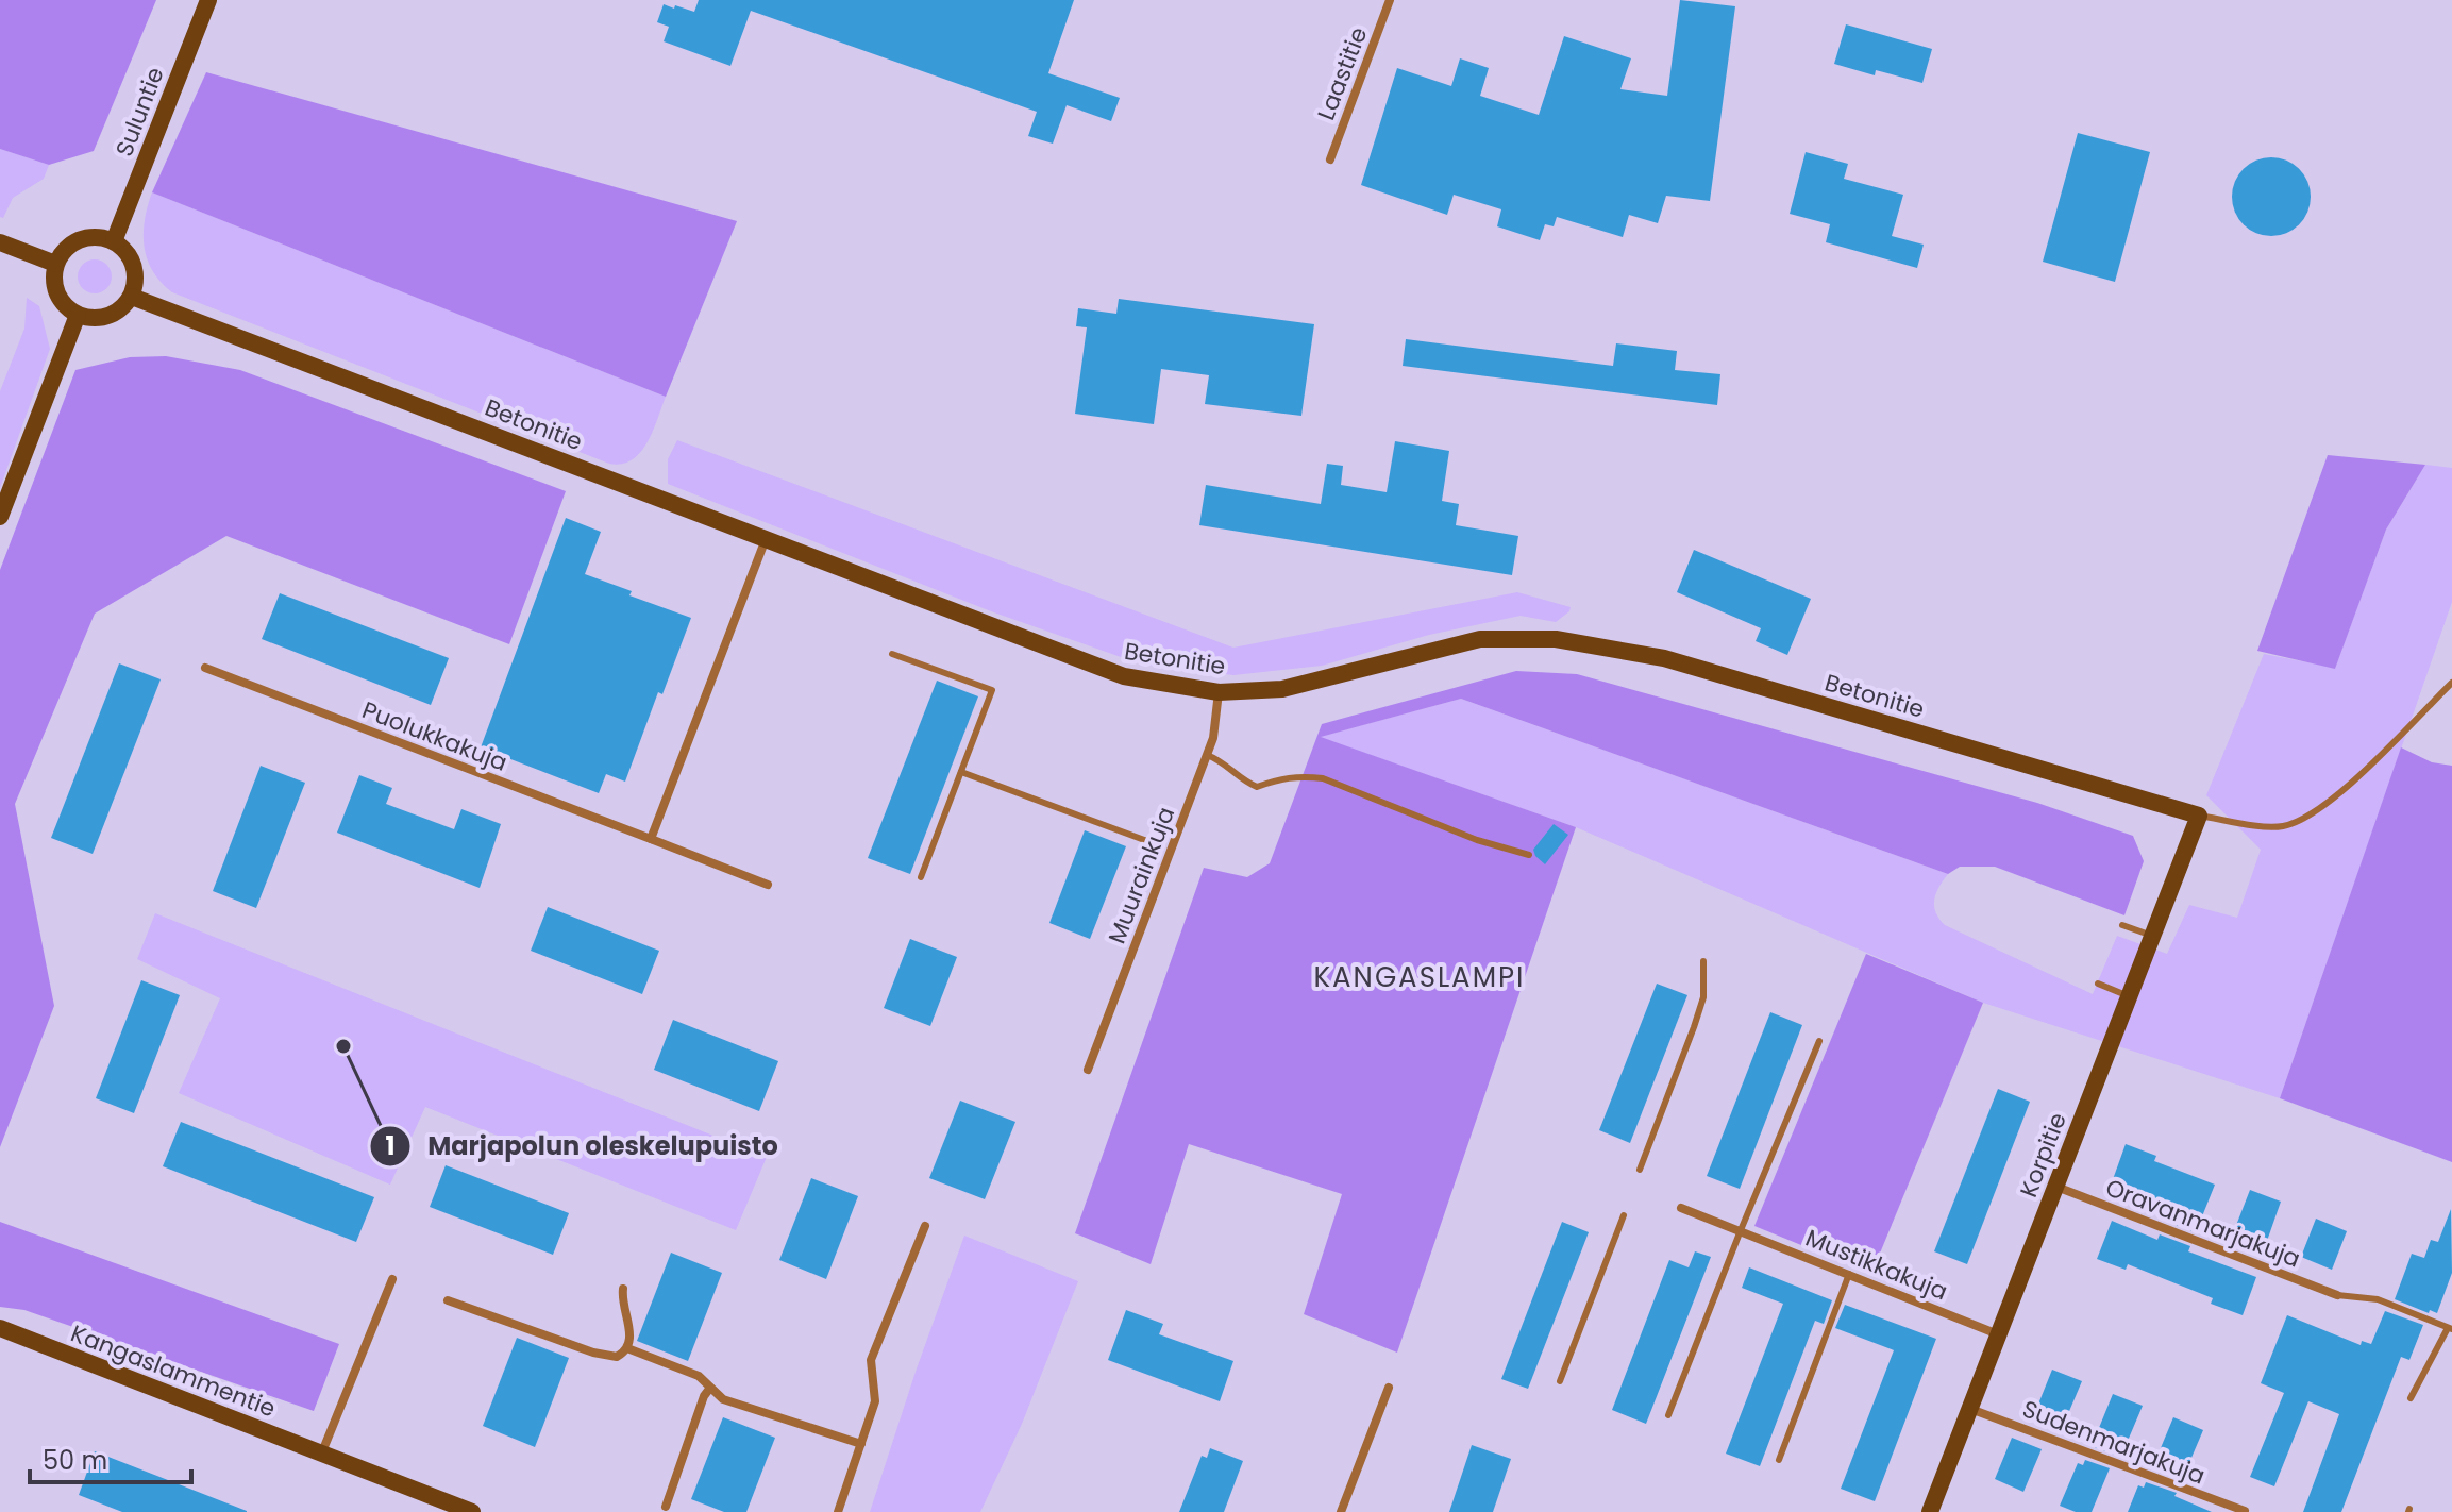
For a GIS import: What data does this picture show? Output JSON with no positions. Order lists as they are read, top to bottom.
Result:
{
  "streets": {
    "street": [
      "Laastitie",
      "Suluntie",
      "Betonitie",
      "Puolukkakuja",
      "Muurainkuja",
      "Korpitie",
      "Oravanmarjakuja",
      "Mustikkakuja",
      "Kangaslammentie",
      "Sudenmarjakuja"
    ]
  },
  "crossings": [
    ["Suluntie", "Betonitie"],
    ["Betonitie", "Muurainkuja"],
    ["Betonitie", "Korpitie"],
    ["Korpitie", "Oravanmarjakuja"],
    ["Korpitie", "Mustikkakuja"],
    ["Korpitie", "Sudenmarjakuja"]
  ],
  "districts": ["KANGASLAMPI"],
  "places": ["Marjapolun oleskelupuisto"],
  "scale_bar": "50 m"
}
